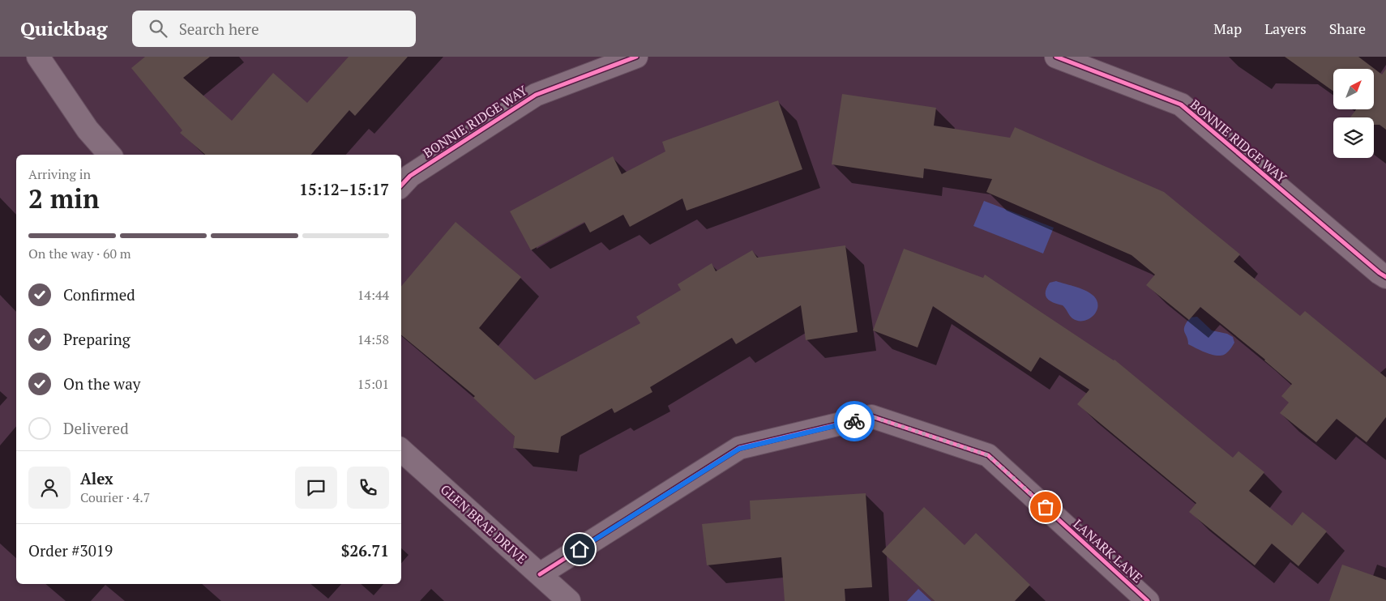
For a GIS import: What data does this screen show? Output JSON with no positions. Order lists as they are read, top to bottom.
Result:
{
  "streets": {
    "street": ["BONNIE RIDGE WAY", "GLEN BRAE DRIVE", "LANARK LANE"]
  },
  "crossings": [
    ["GLEN BRAE DRIVE", "LANARK LANE"]
  ],
  "north": "top right",
  "page": {
    "header": "Quickbag",
    "search": "Search here",
    "nav": ["Map", "Layers", "Share"],
    "heading": ["2 min", "Arriving in", "15:12–15:17"],
    "panel": [
      "Alex",
      "Courier · 4.7",
      "Order #3019",
      "$26.71"
    ],
    "bar": "On the way · 60 m",
    "list": [
      ["Confirmed", "14:44"],
      ["Preparing", "14:58"],
      ["On the way", "15:01"],
      "Delivered"
    ]
  }
}
